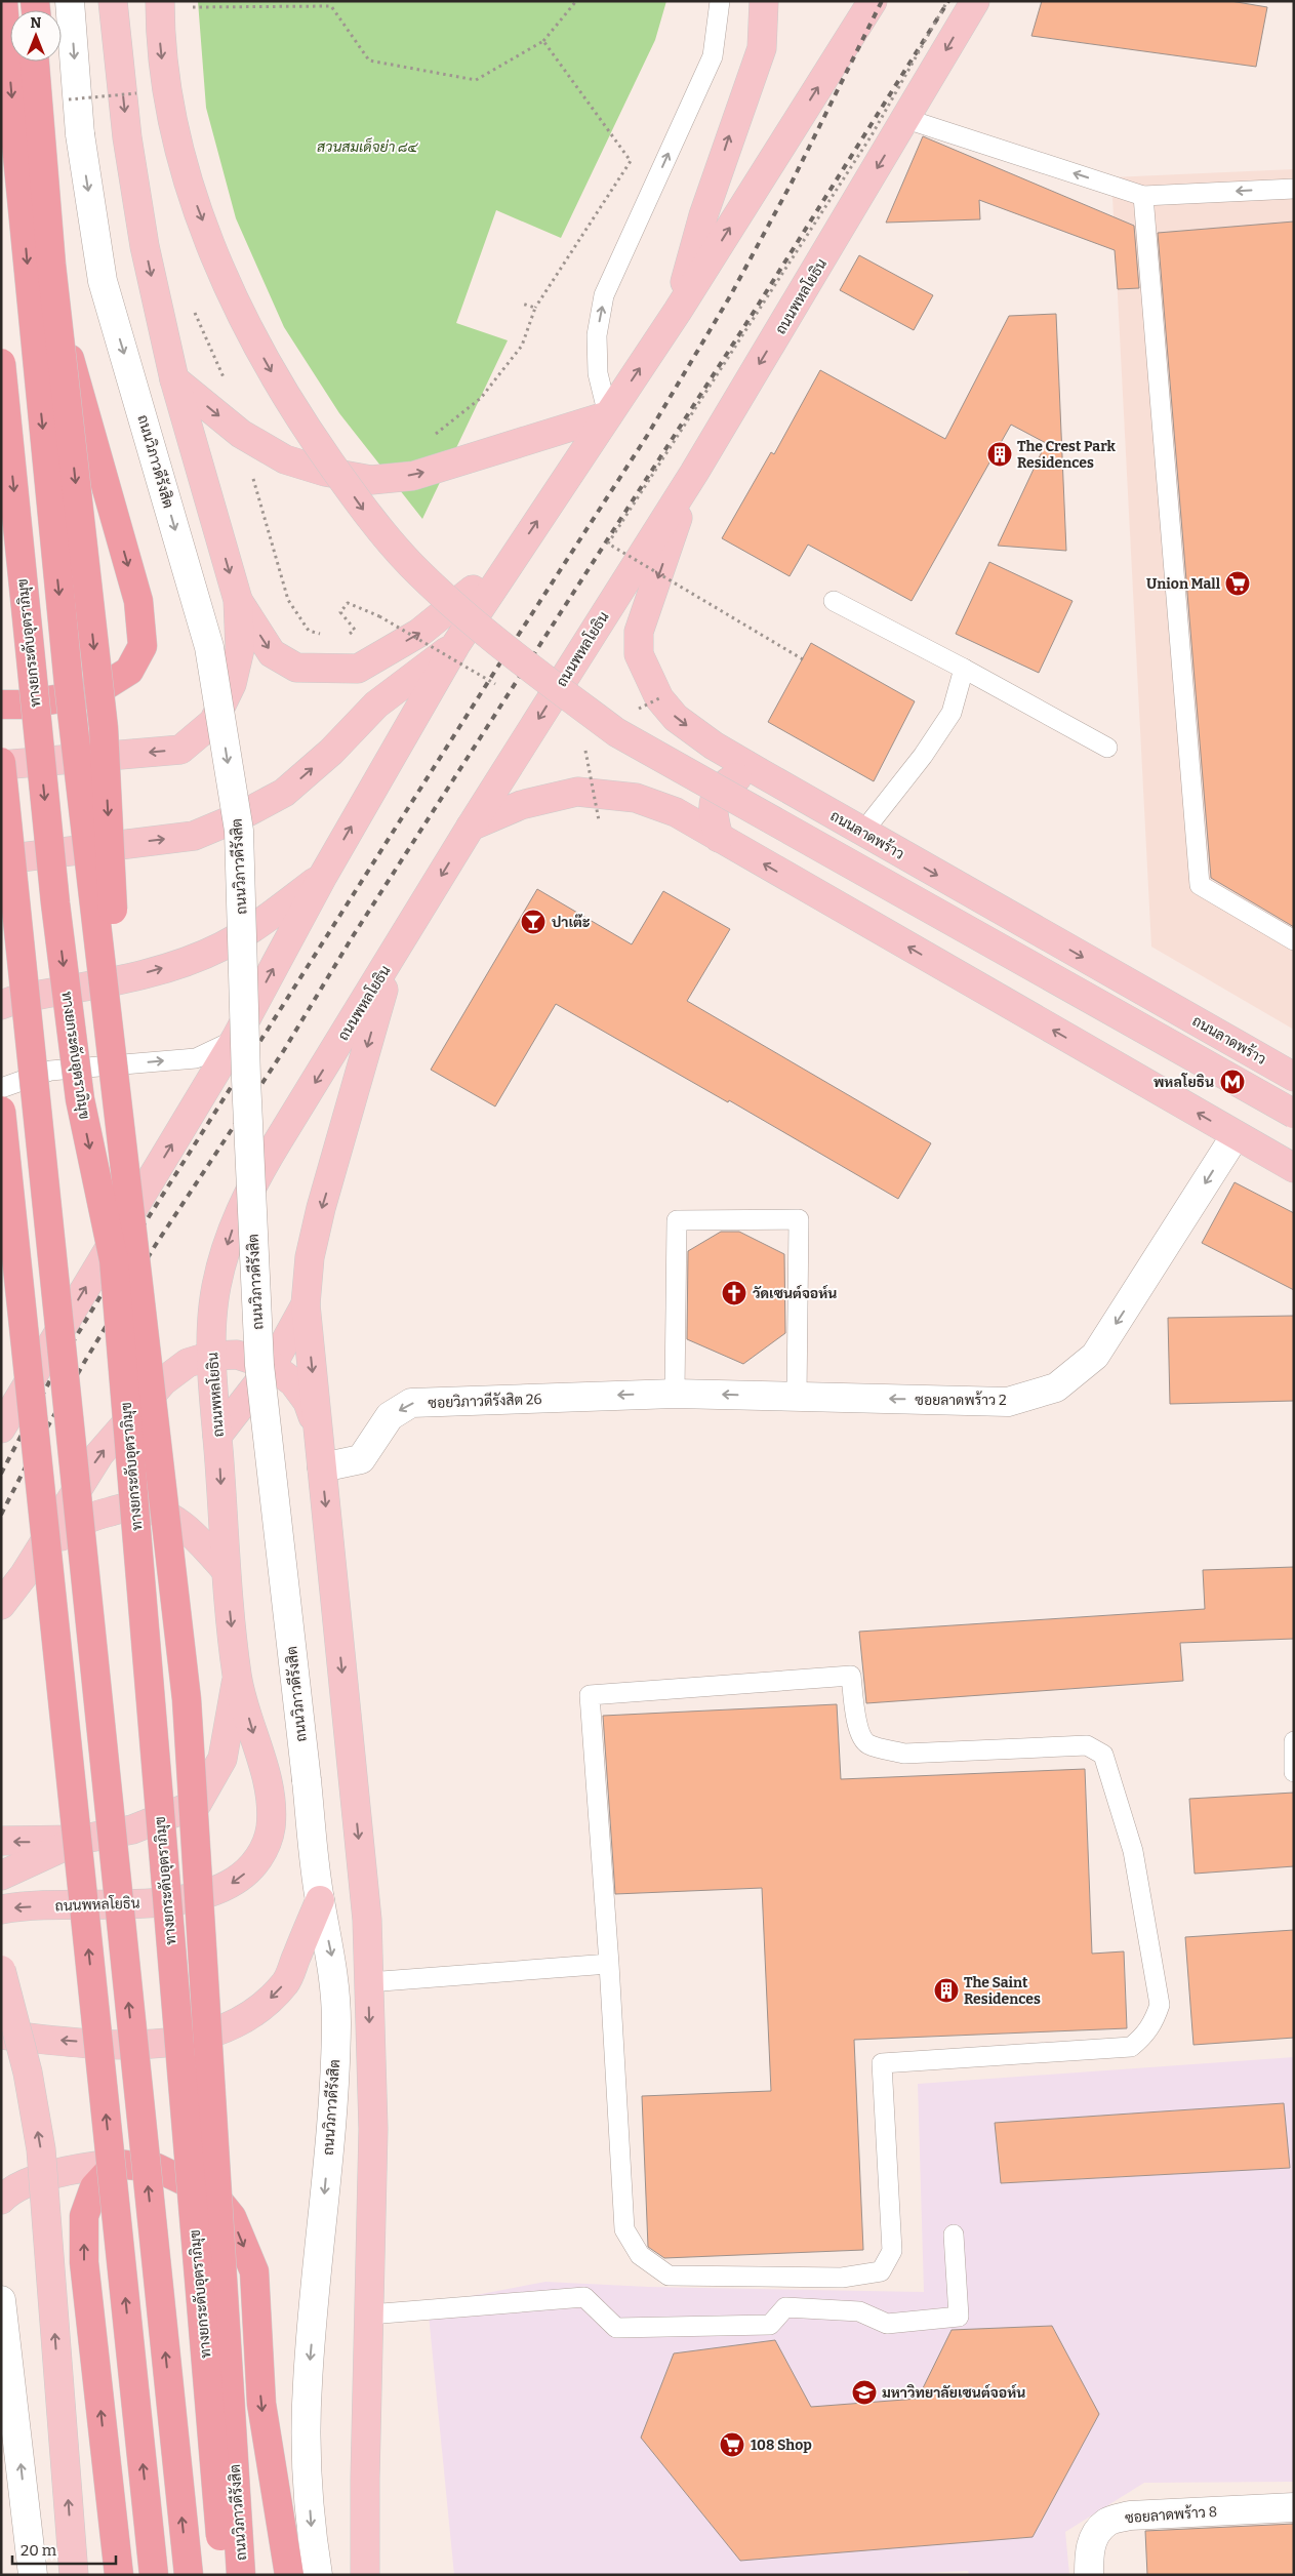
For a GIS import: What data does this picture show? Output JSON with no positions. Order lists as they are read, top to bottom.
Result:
{
  "streets": {
    "highway": ["ถนนวิภาวดีรังสิต", "ทางยกระดับอุตราภิมุข"],
    "main road": [
      "ถนนพหลโยธิน",
      "ถนนลาดพร้าว",
      "ซอยลาดพร้าว 2",
      "ซอยวิภาวดีรังสิต 26",
      "ซอยลาดพร้าว 8"
    ]
  },
  "crossings": [
    ["ถนนพหลโยธิน", "ถนนลาดพร้าว"],
    ["ซอยลาดพร้าว 2", "ซอยวิภาวดีรังสิต 26"]
  ],
  "one_way": ["ซอยลาดพร้าว 2", "ซอยวิภาวดีรังสิต 26"],
  "parks": ["สวนสมเด็จย่า ๘๔"],
  "places": {
    "building": ["The Crest Park Residences", "The Saint Residences"],
    "supermarket": ["Union Mall", "108 Shop"],
    "bar": ["ปาเต๊ะ"],
    "metro station": ["พหลโยธิน"],
    "church": ["วัดเซนต์จอห์น"],
    "school or university": ["มหาวิทยาลัยเซนต์จอห์น"]
  },
  "scale_bar": "20 m",
  "north": "top"
}
